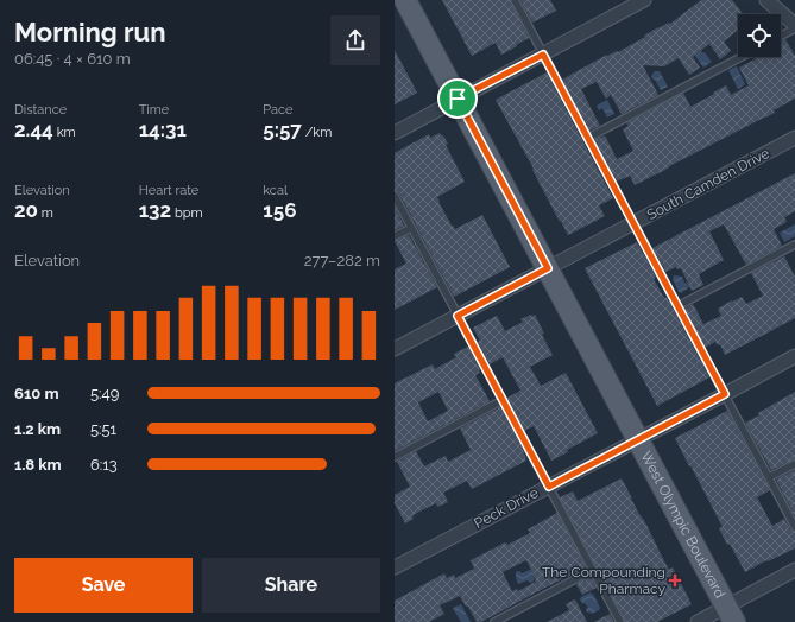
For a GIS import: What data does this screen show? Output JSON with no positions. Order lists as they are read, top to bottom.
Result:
{
  "streets": {
    "main road": ["West Olympic Boulevard"],
    "street": ["South Camden Drive", "Peck Drive"]
  },
  "crossings": [
    ["South Camden Drive", "West Olympic Boulevard"],
    ["Peck Drive", "West Olympic Boulevard"]
  ],
  "places": {
    "health": ["The Compounding Pharmacy"]
  },
  "page": {
    "heading": ["Morning run", "06:45 · 4 × 610 m"],
    "stats": [
      ["Distance", "2.44 km"],
      ["Time", "14:31"],
      ["Pace", "5:57 /km"],
      ["Elevation", "20 m"],
      ["Heart rate", "132 bpm"],
      ["kcal", "156"]
    ],
    "chart": ["Elevation", "277–282 m"],
    "list": [
      {
        "name": "610 m",
        "note": "5:49"
      },
      {
        "name": "1.2 km",
        "note": "5:51"
      },
      {
        "name": "1.8 km",
        "note": "6:13"
      }
    ],
    "buttons": ["Save", "Share"]
  }
}
